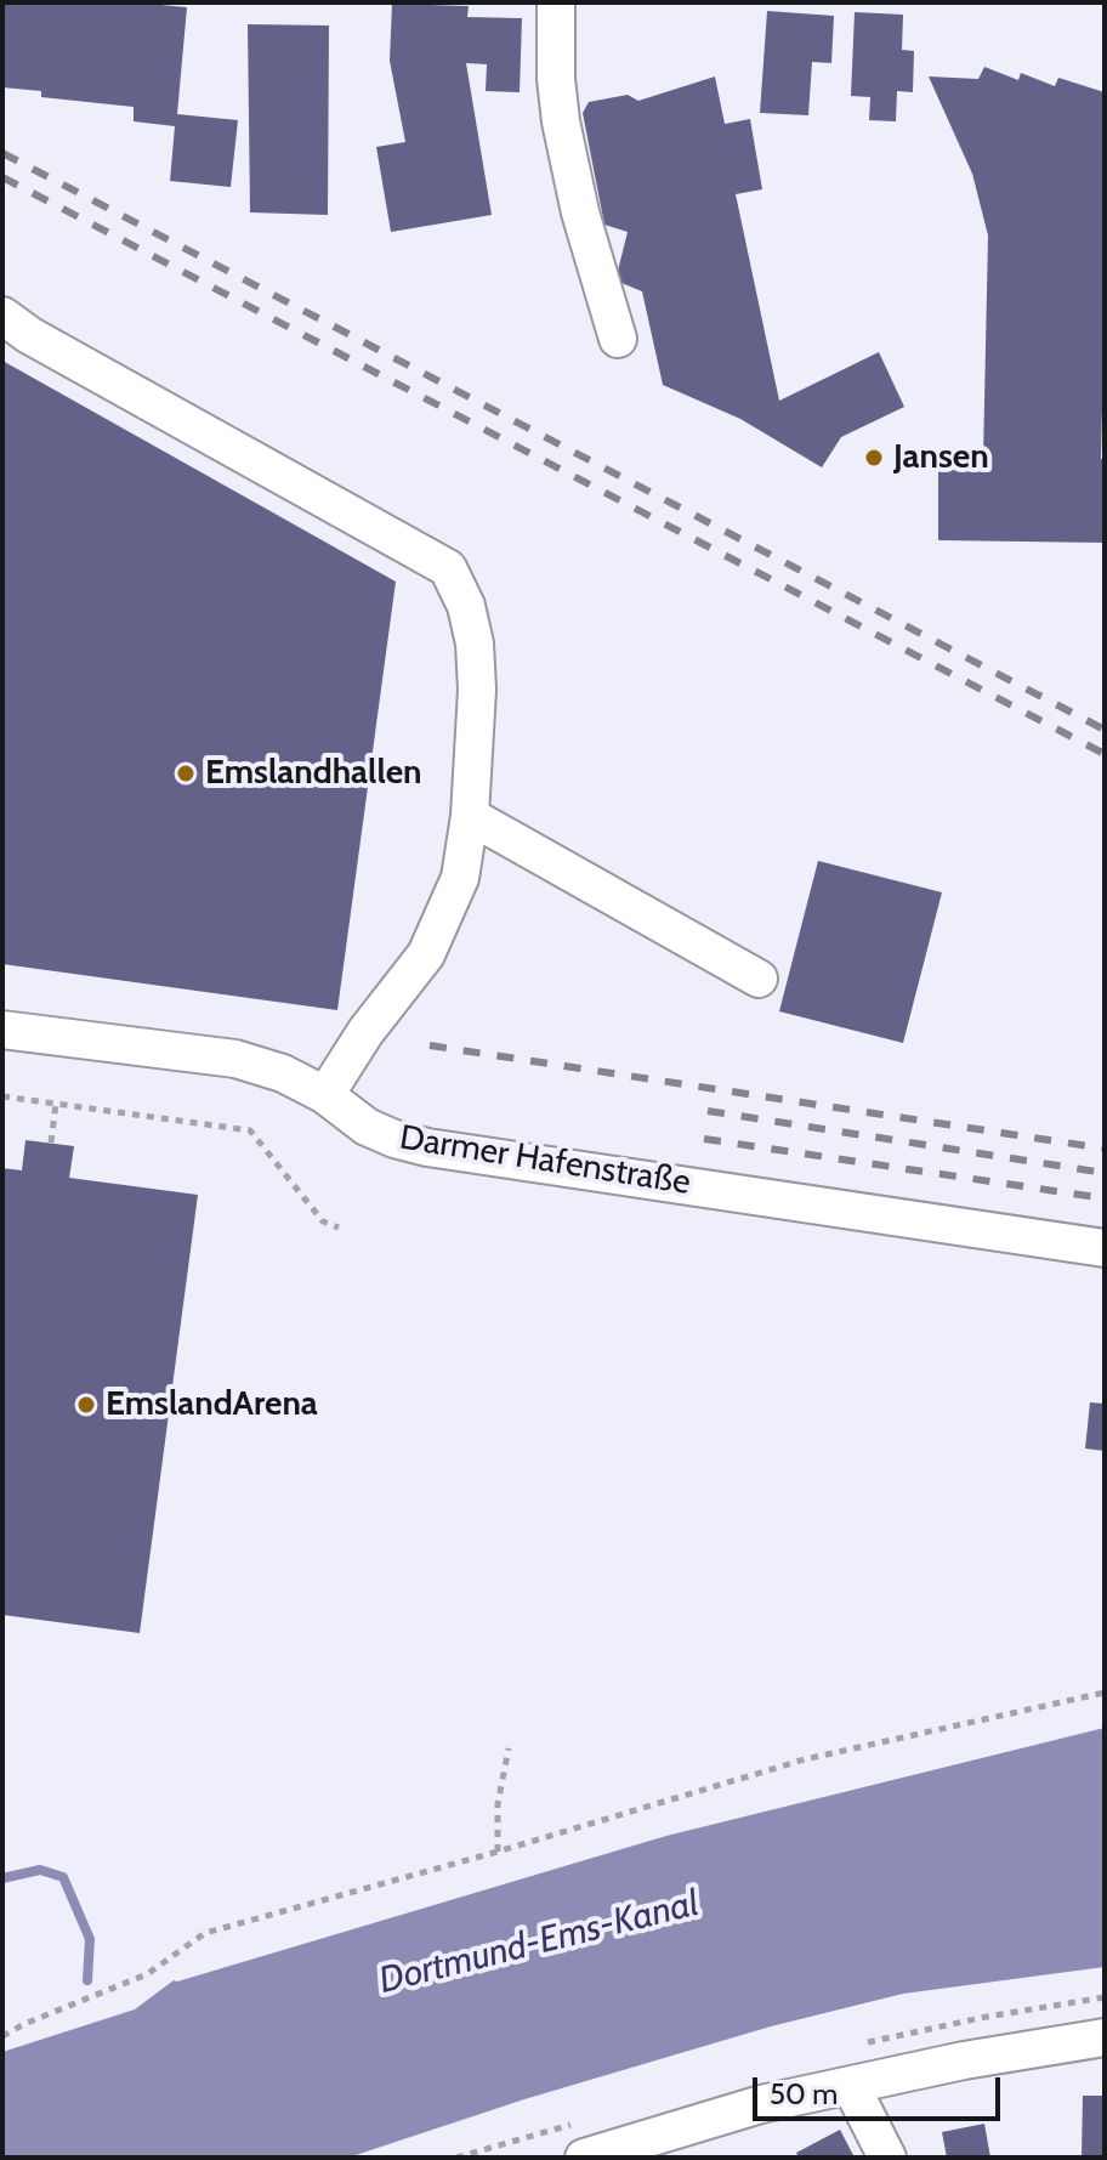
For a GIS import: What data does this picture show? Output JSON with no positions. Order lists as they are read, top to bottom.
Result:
{
  "streets": {
    "street": ["Darmer Hafenstraße"]
  },
  "water": ["Dortmund-Ems-Kanal"],
  "places": ["Jansen", "Emslandhallen", "EmslandArena"],
  "scale_bar": "50 m"
}
